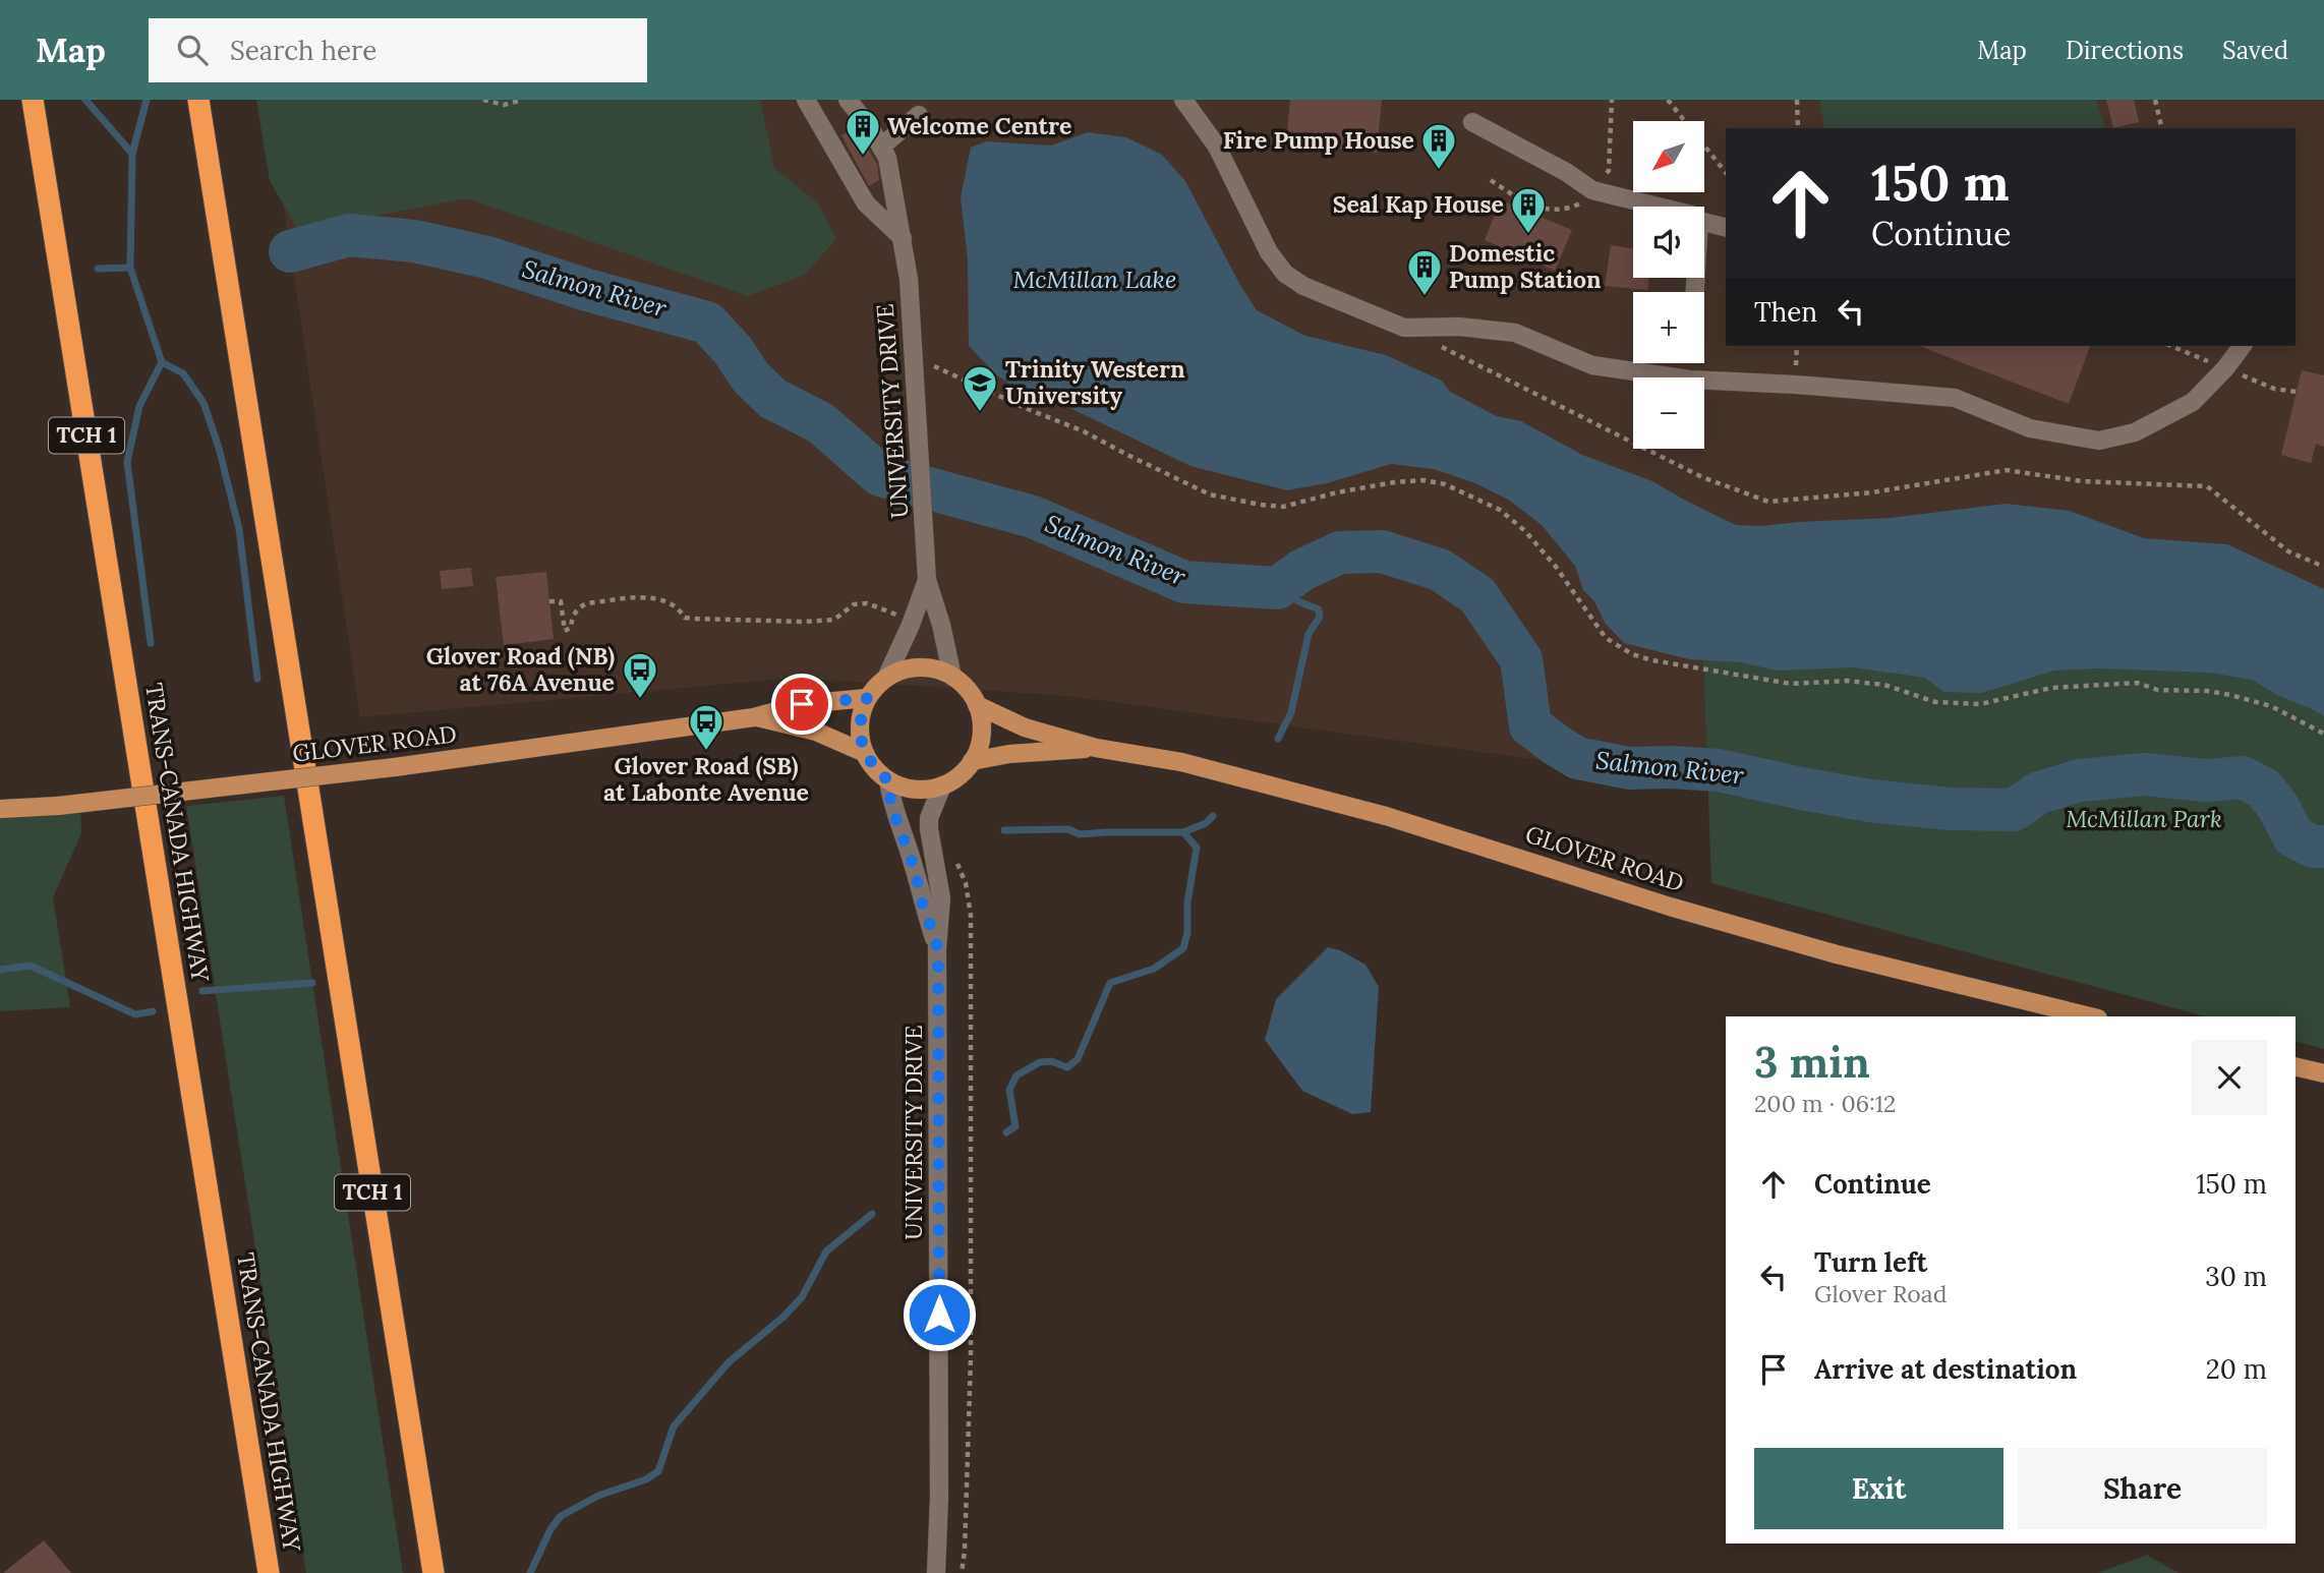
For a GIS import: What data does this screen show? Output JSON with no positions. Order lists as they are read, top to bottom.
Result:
{
  "streets": {
    "highway": ["TCH 1", "TRANS-CANADA HIGHWAY"],
    "main road": ["GLOVER ROAD"],
    "street": ["UNIVERSITY DRIVE"]
  },
  "crossings": [
    ["UNIVERSITY DRIVE", "GLOVER ROAD"]
  ],
  "water": ["McMillan Lake", "Salmon River"],
  "parks": ["McMillan Park"],
  "places": {
    "building": [
      "Welcome Centre",
      "Fire Pump House",
      "Seal Kap House",
      "Domestic Pump Station"
    ],
    "school or university": ["Trinity Western University"],
    "bus stop": ["Glover Road (NB) at 76A Avenue", "Glover Road (SB) at Labonte Avenue"]
  },
  "north": "bottom left",
  "page": {
    "header": "Map",
    "search": "Search here",
    "nav": ["Map", "Directions", "Saved"],
    "map_buttons": ["+", "−"],
    "turn": ["150 m", "Continue"],
    "then": "Then",
    "heading": ["3 min", "200 m · 06:12"],
    "list": [
      {
        "name": "Continue",
        "value": "150 m"
      },
      {
        "name": "Turn left",
        "note": "Glover Road",
        "value": "30 m"
      },
      {
        "name": "Arrive at destination",
        "value": "20 m"
      }
    ],
    "buttons": ["Exit", "Share"]
  }
}
